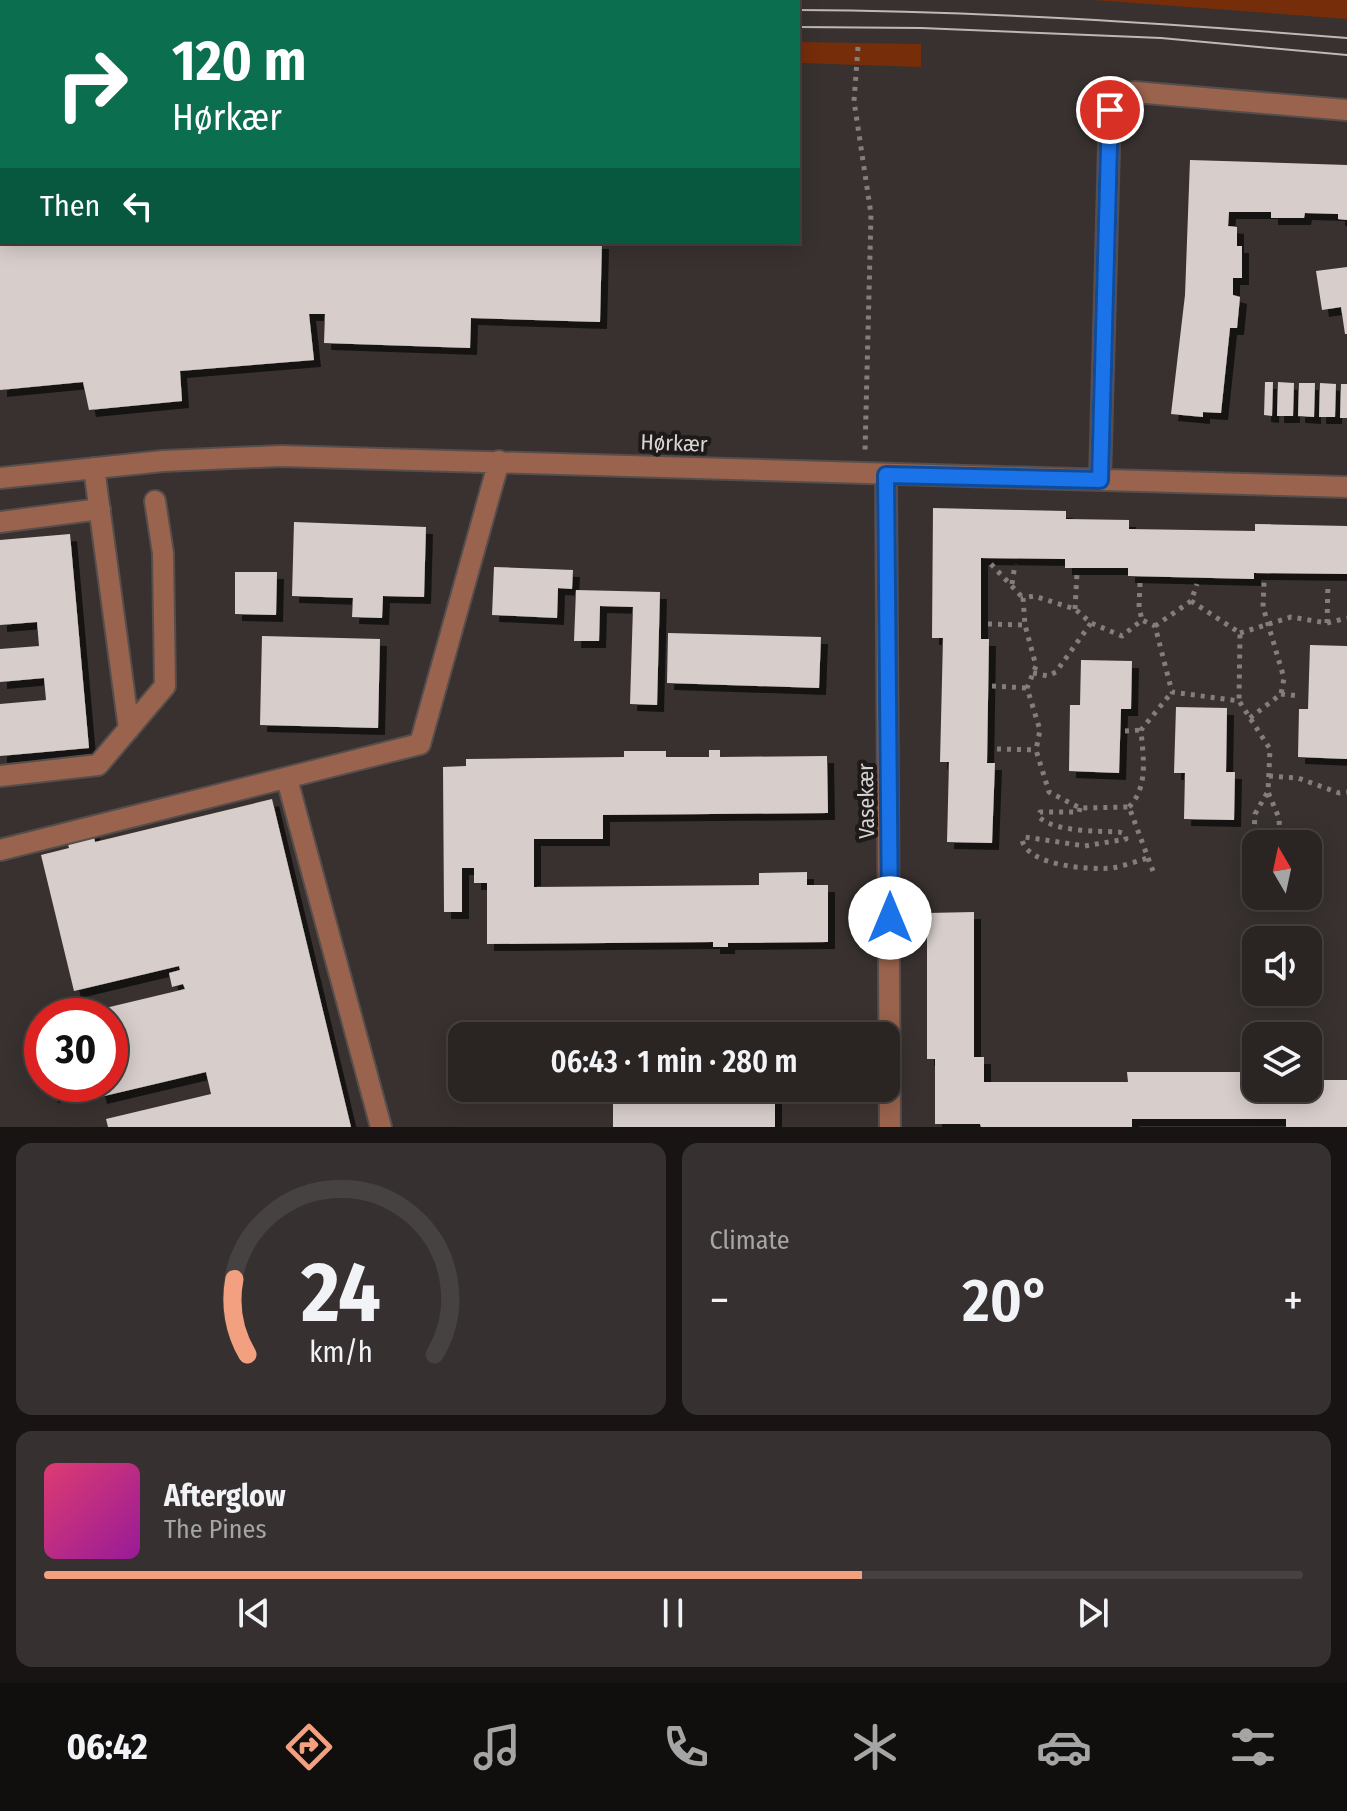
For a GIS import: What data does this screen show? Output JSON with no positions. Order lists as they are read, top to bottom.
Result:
{
  "streets": {
    "street": ["Hørkær", "Vasekær"]
  },
  "crossings": [
    ["Hørkær", "Vasekær"]
  ],
  "north": "top",
  "page": {
    "turn": ["120 m", "Hørkær"],
    "then": "Then",
    "limit": "30",
    "trip": "06:43 · 1 min · 280 m",
    "tile": "Climate",
    "heat": ["−", "20°", "+"],
    "song": ["Afterglow", "The Pines"],
    "tabs": "06:42",
    "gauge": ["24", "km/h"]
  }
}
